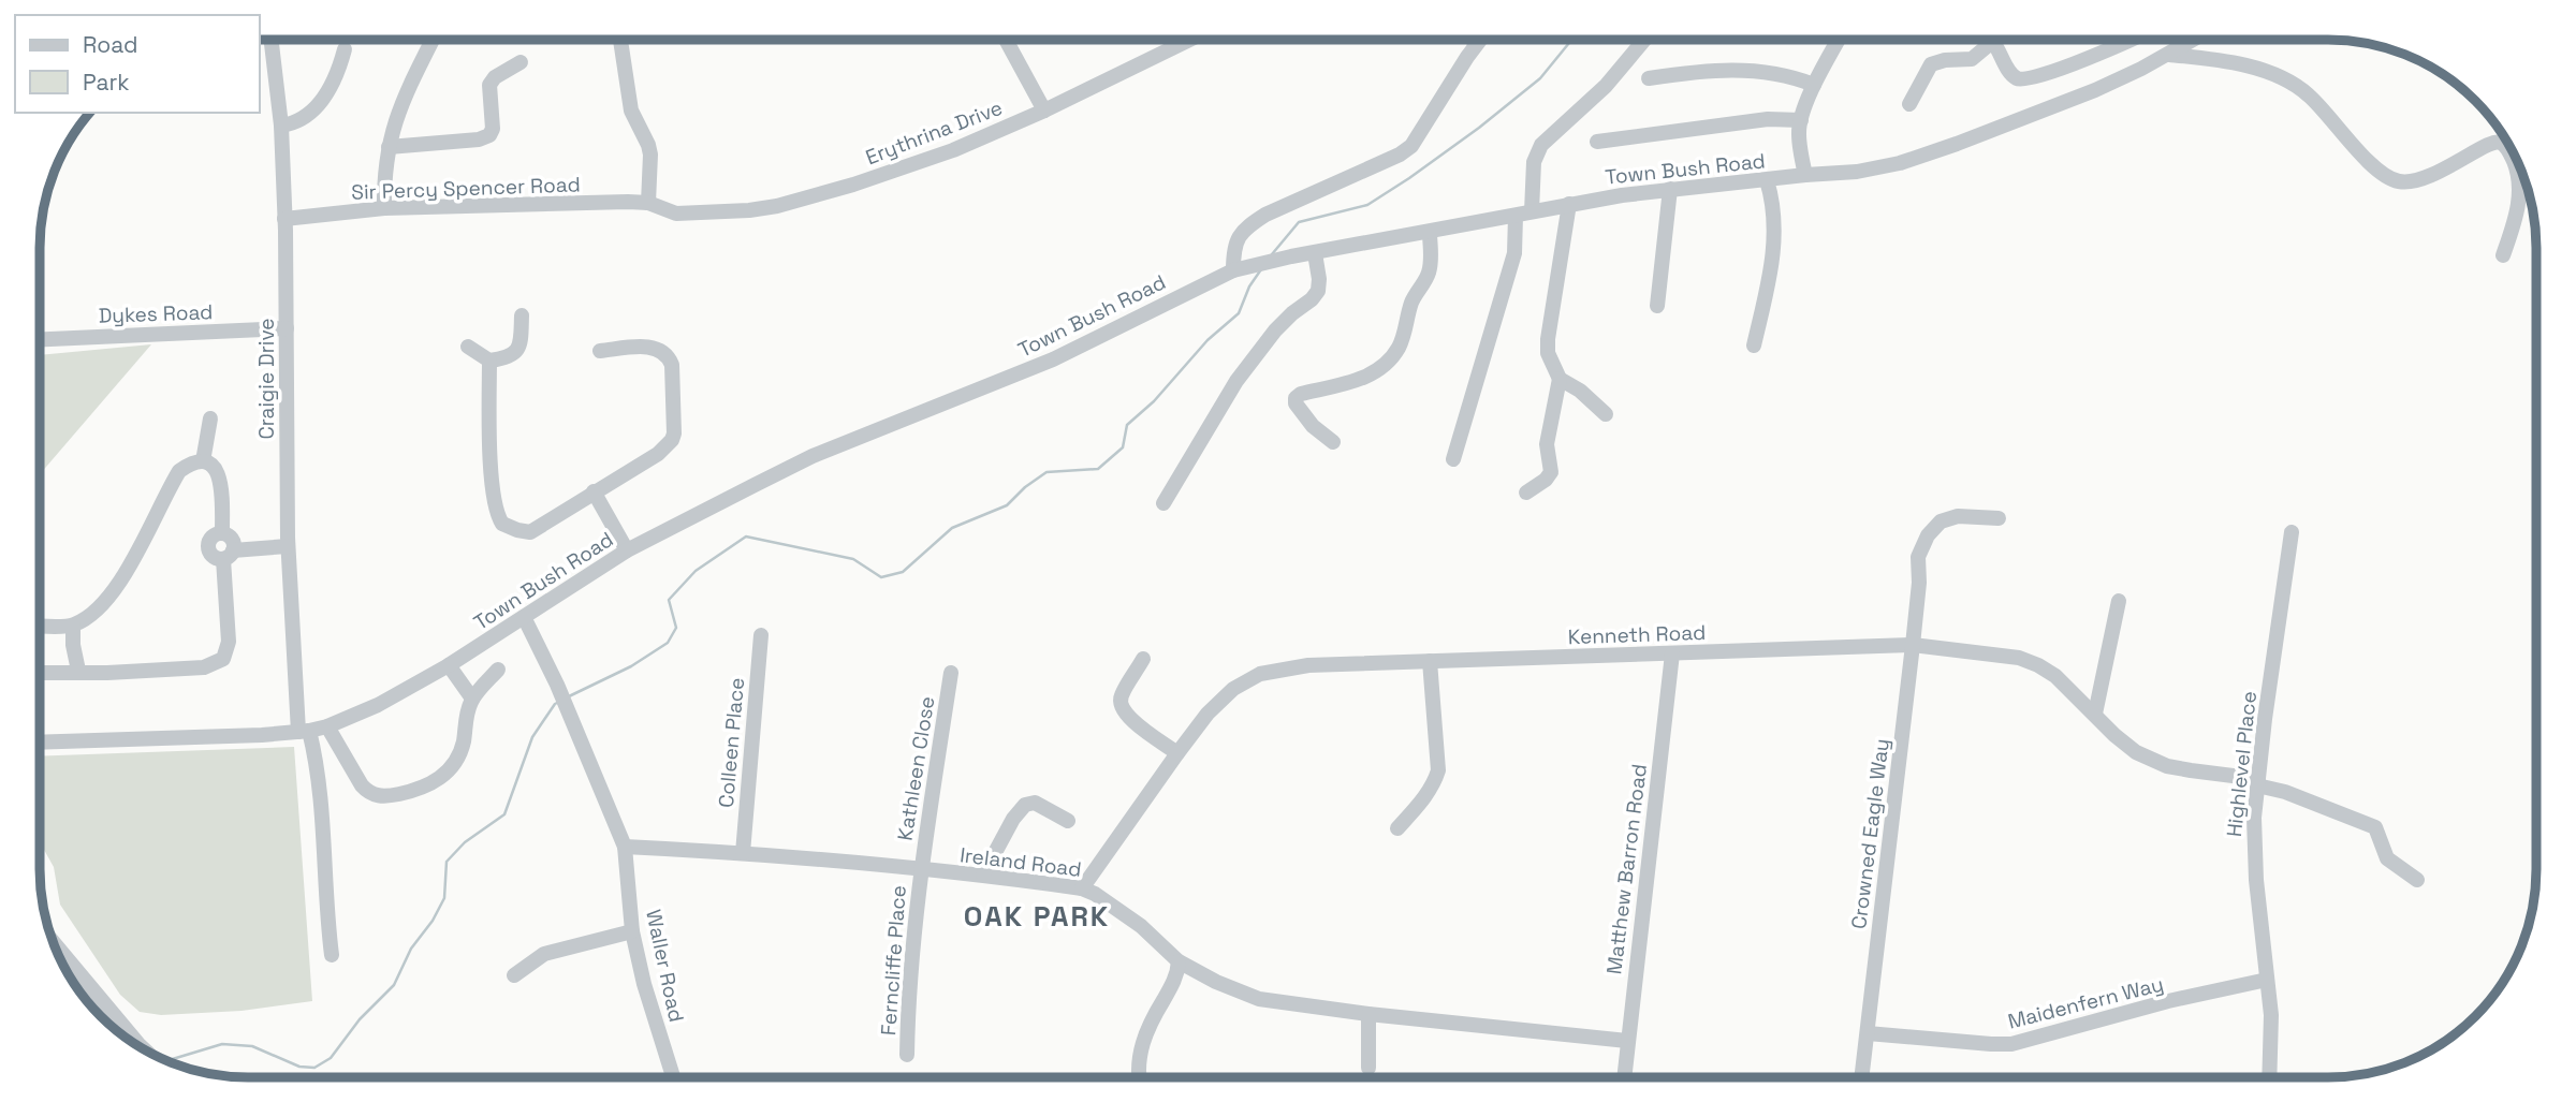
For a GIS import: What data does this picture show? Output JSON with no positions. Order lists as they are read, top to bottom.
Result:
{
  "streets": {
    "street": [
      "Erythrina Drive",
      "Town Bush Road",
      "Sir Percy Spencer Road",
      "Dykes Road",
      "Craigie Drive",
      "Kenneth Road",
      "Colleen Place",
      "Highlevel Place",
      "Kathleen Close",
      "Crowned Eagle Way",
      "Ireland Road",
      "Matthew Barron Road",
      "Ferncliffe Place",
      "Waller Road",
      "Maidenfern Way"
    ]
  },
  "crossings": [
    ["Erythrina Drive", "Sir Percy Spencer Road"],
    ["Town Bush Road", "Craigie Drive"],
    ["Sir Percy Spencer Road", "Craigie Drive"],
    ["Dykes Road", "Craigie Drive"],
    ["Kenneth Road", "Highlevel Place"],
    ["Kenneth Road", "Crowned Eagle Way"],
    ["Kenneth Road", "Ireland Road"],
    ["Kenneth Road", "Matthew Barron Road"],
    ["Colleen Place", "Ireland Road"],
    ["Highlevel Place", "Maidenfern Way"],
    ["Kathleen Close", "Ireland Road"],
    ["Kathleen Close", "Ferncliffe Place"],
    ["Crowned Eagle Way", "Maidenfern Way"],
    ["Ireland Road", "Matthew Barron Road"],
    ["Ireland Road", "Ferncliffe Place"],
    ["Ireland Road", "Waller Road"]
  ],
  "districts": ["OAK PARK"],
  "legend": ["Road", "Park"]
}
